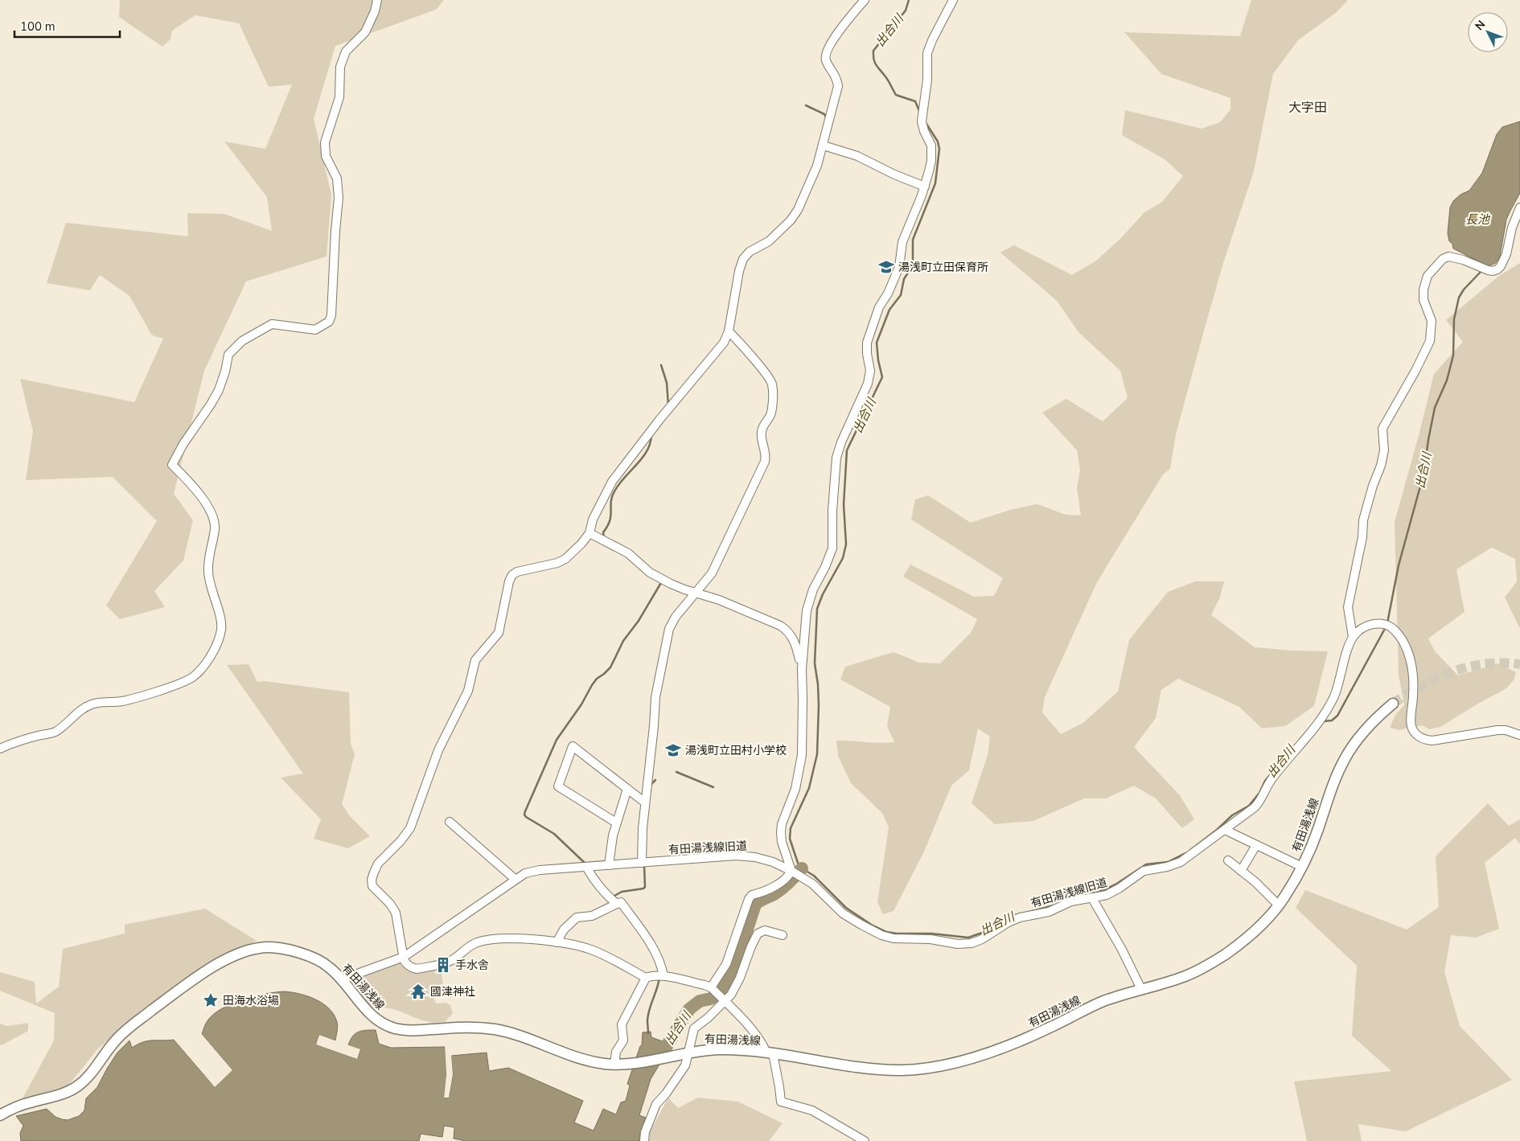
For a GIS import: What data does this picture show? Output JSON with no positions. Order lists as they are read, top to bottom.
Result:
{
  "streets": {
    "main road": ["有田湯浅線"],
    "street": ["有田湯浅線旧道"]
  },
  "crossings": [
    ["有田湯浅線", "有田湯浅線旧道"]
  ],
  "districts": ["大字田"],
  "water": ["出合川", "長池"],
  "places": {
    "school or university": ["湯浅町立田保育所", "湯浅町立田村小学校"],
    "building": ["手水舎"],
    "temple": ["國津神社"],
    "place": ["田海水浴場"]
  },
  "scale_bar": "100 m",
  "north": "top left"
}
